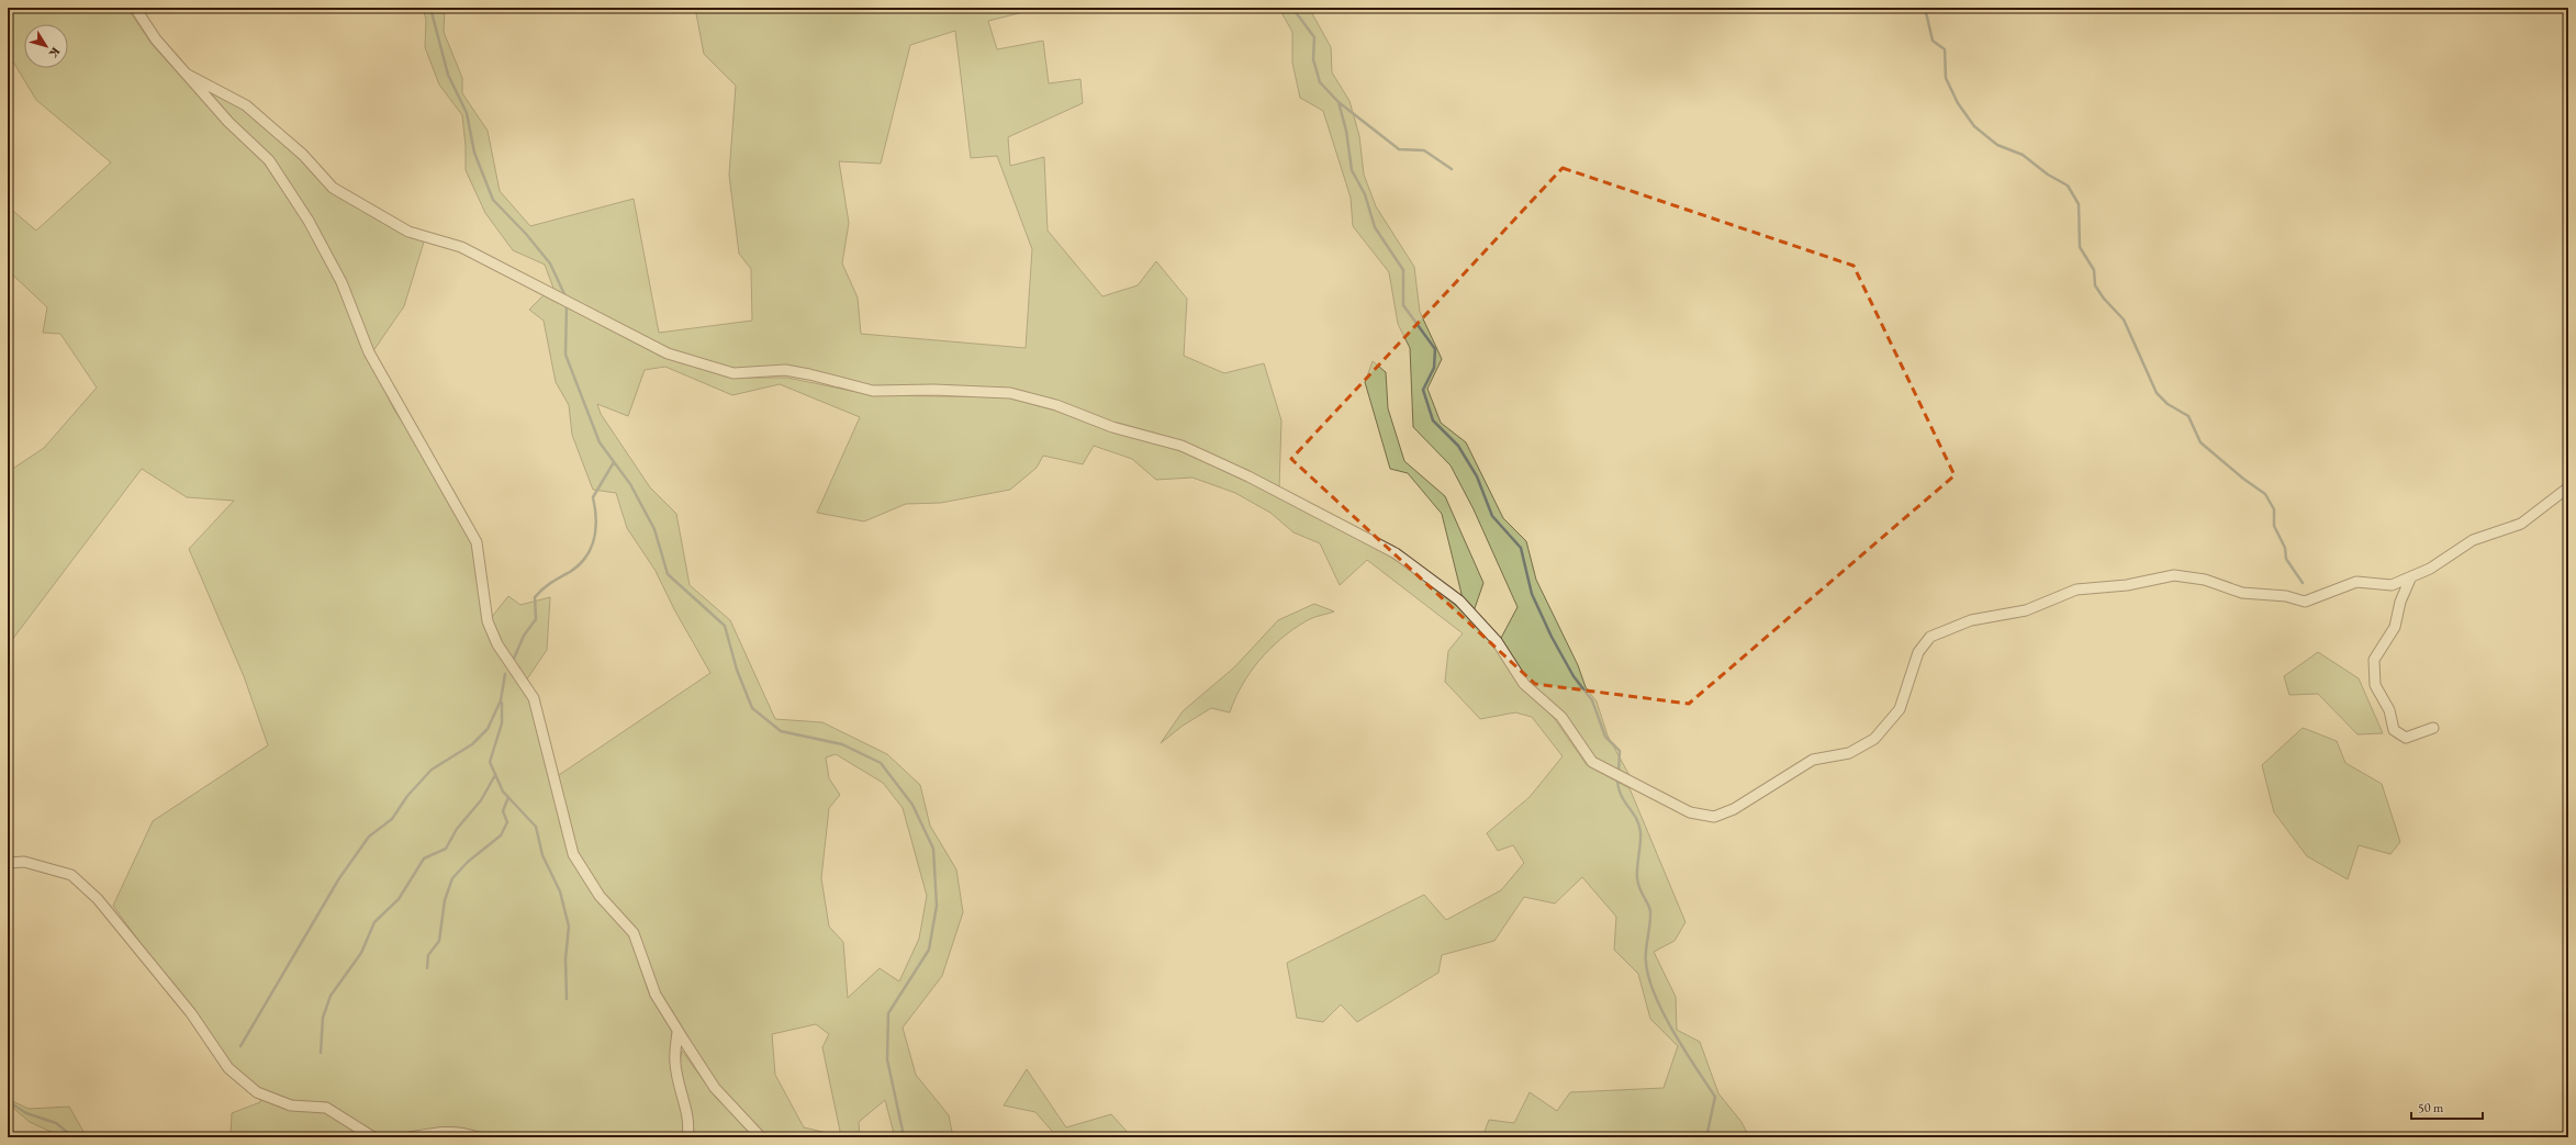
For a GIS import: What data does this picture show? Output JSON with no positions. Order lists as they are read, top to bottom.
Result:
{
  "scale_bar": "50 m",
  "north": "bottom right"
}
